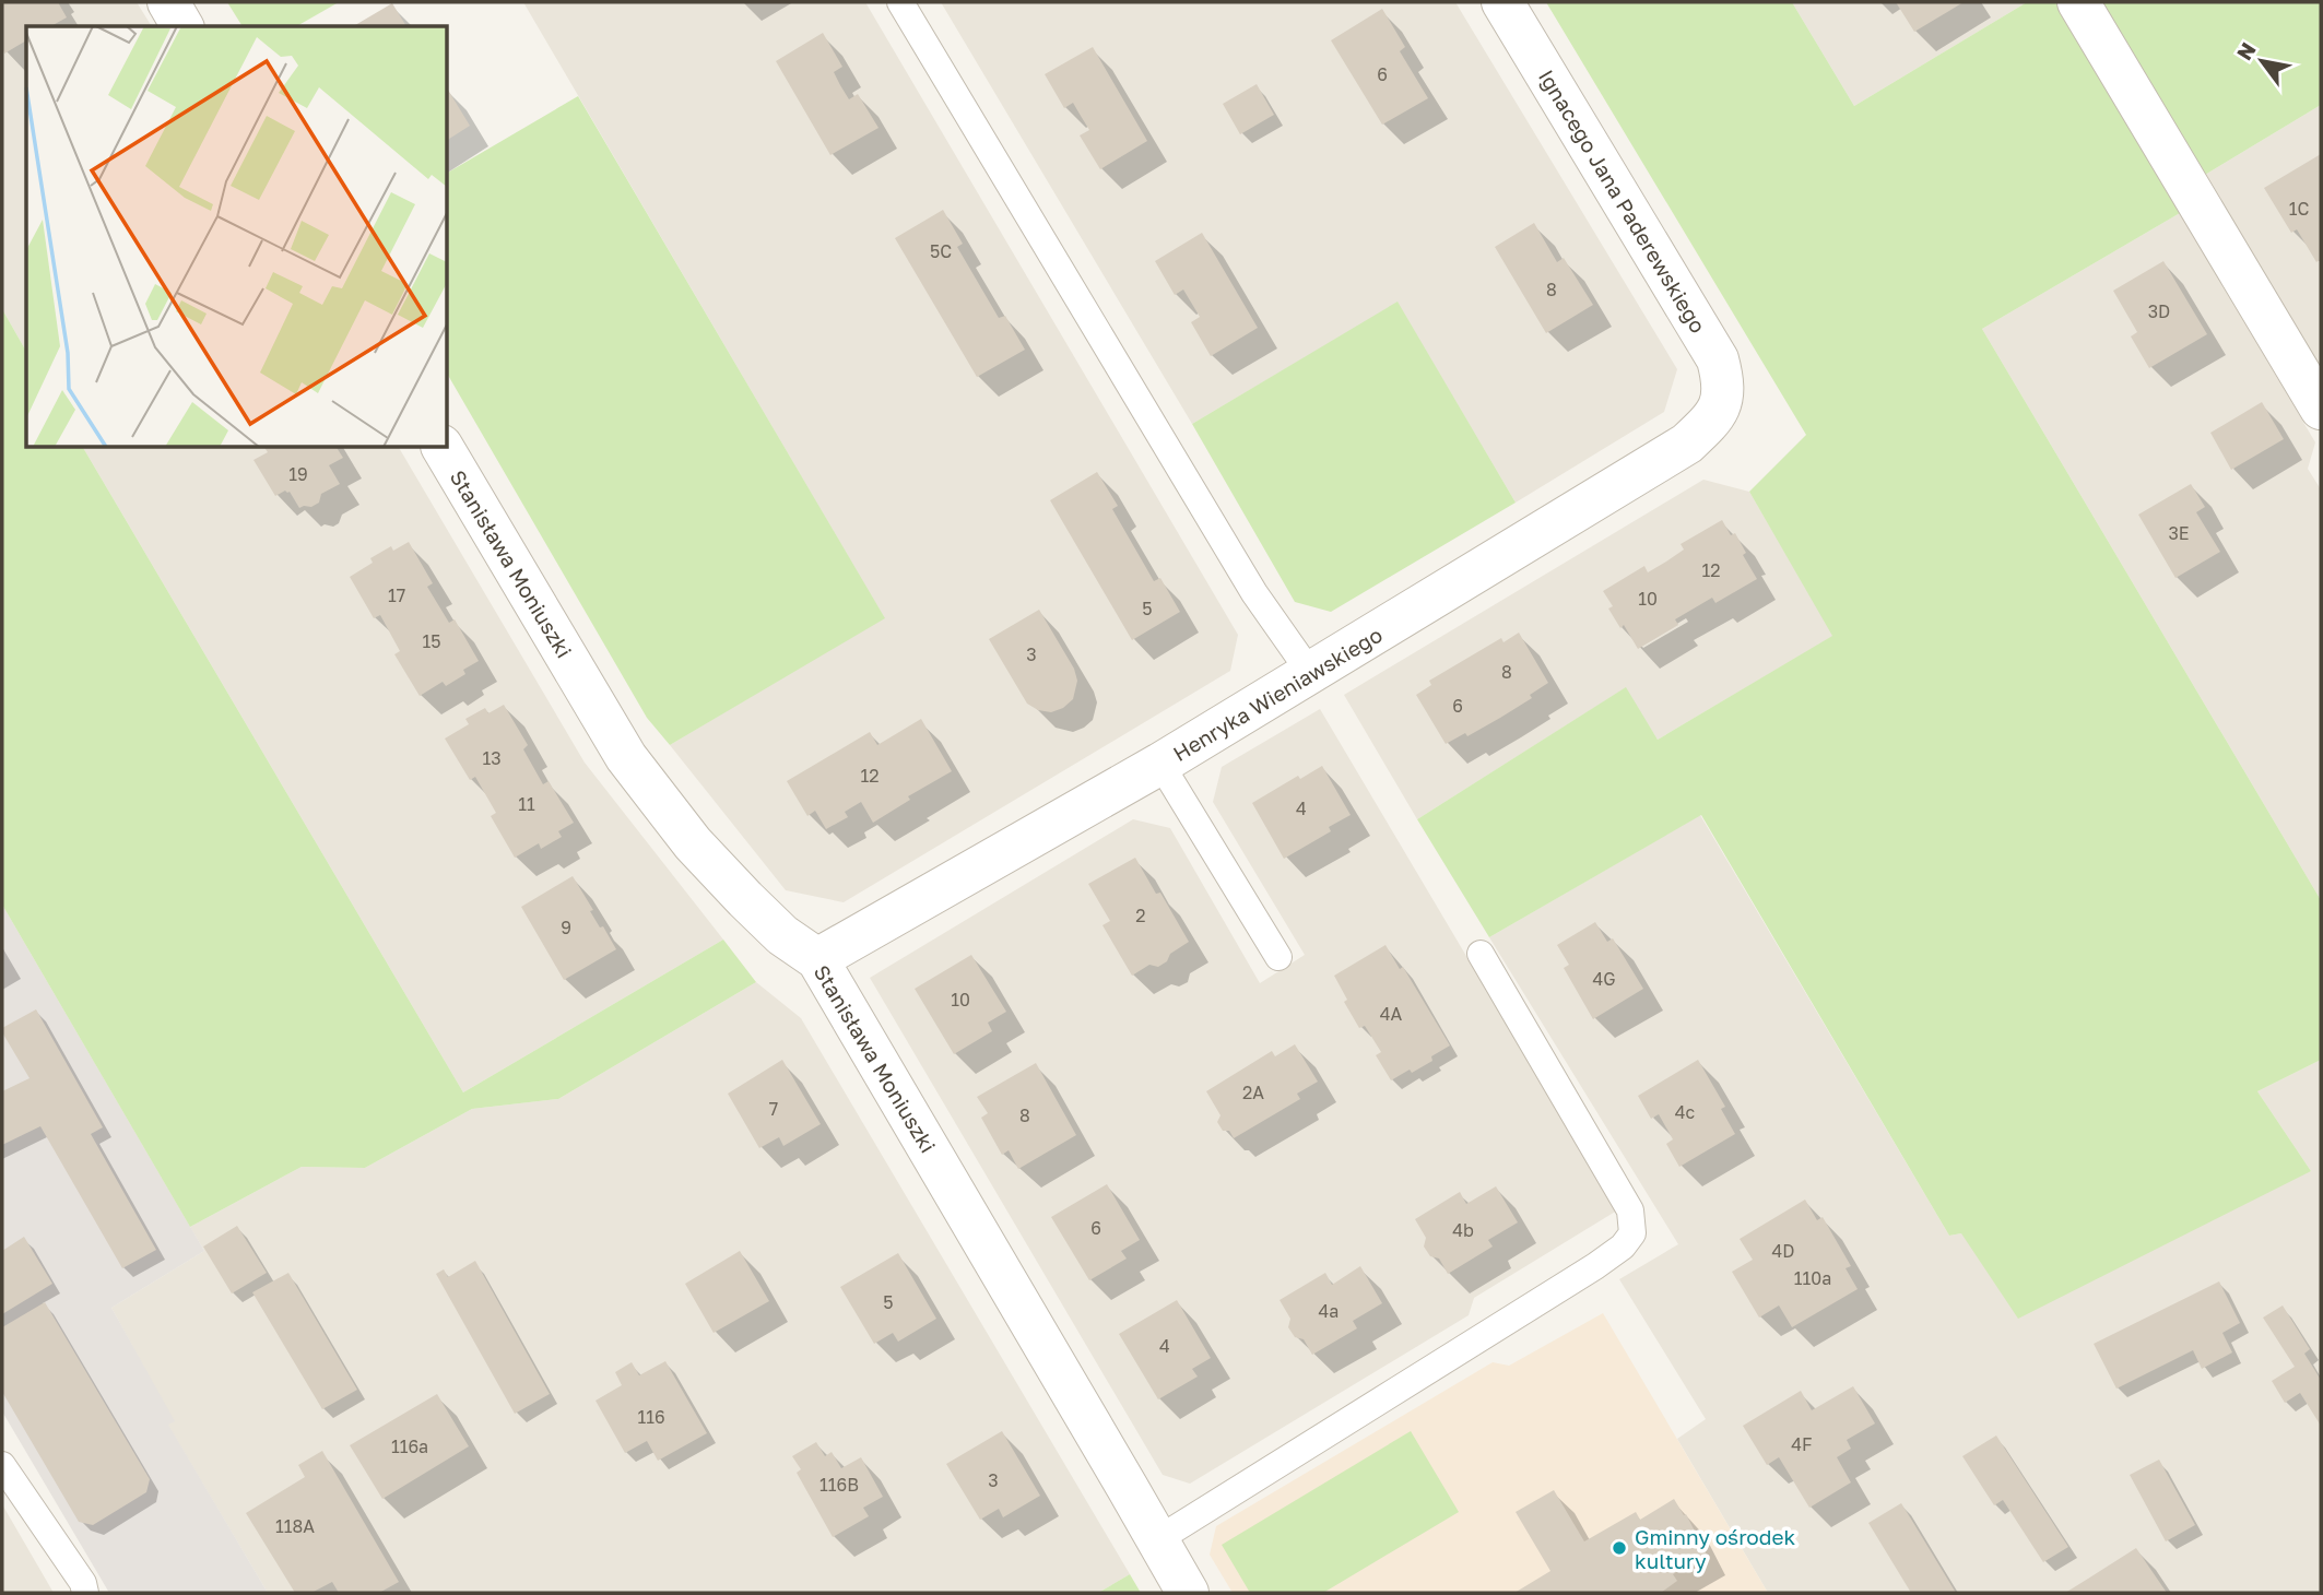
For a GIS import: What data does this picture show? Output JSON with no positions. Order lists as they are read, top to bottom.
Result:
{
  "streets": {
    "street": ["Ignacego Jana Paderewskiego", "Stanisława Moniuszki", "Henryka Wieniawskiego"]
  },
  "crossings": [
    ["Ignacego Jana Paderewskiego", "Henryka Wieniawskiego"],
    ["Stanisława Moniuszki", "Henryka Wieniawskiego"]
  ],
  "places": ["Gminny ośrodek kultury"],
  "house_numbers": [
    "6",
    "1C",
    "5C",
    "8",
    "3D",
    "19",
    "3E",
    "12",
    "17",
    "10",
    "5",
    "15",
    "3",
    "8",
    "6",
    "13",
    "12",
    "11",
    "4",
    "2",
    "9",
    "4G",
    "10",
    "4A",
    "2A",
    "7",
    "4c",
    "8",
    "6",
    "4b",
    "4D",
    "110a",
    "5",
    "4a",
    "4",
    "116",
    "4F",
    "116a",
    "3",
    "116B",
    "118A"
  ],
  "north": "top left"
}
